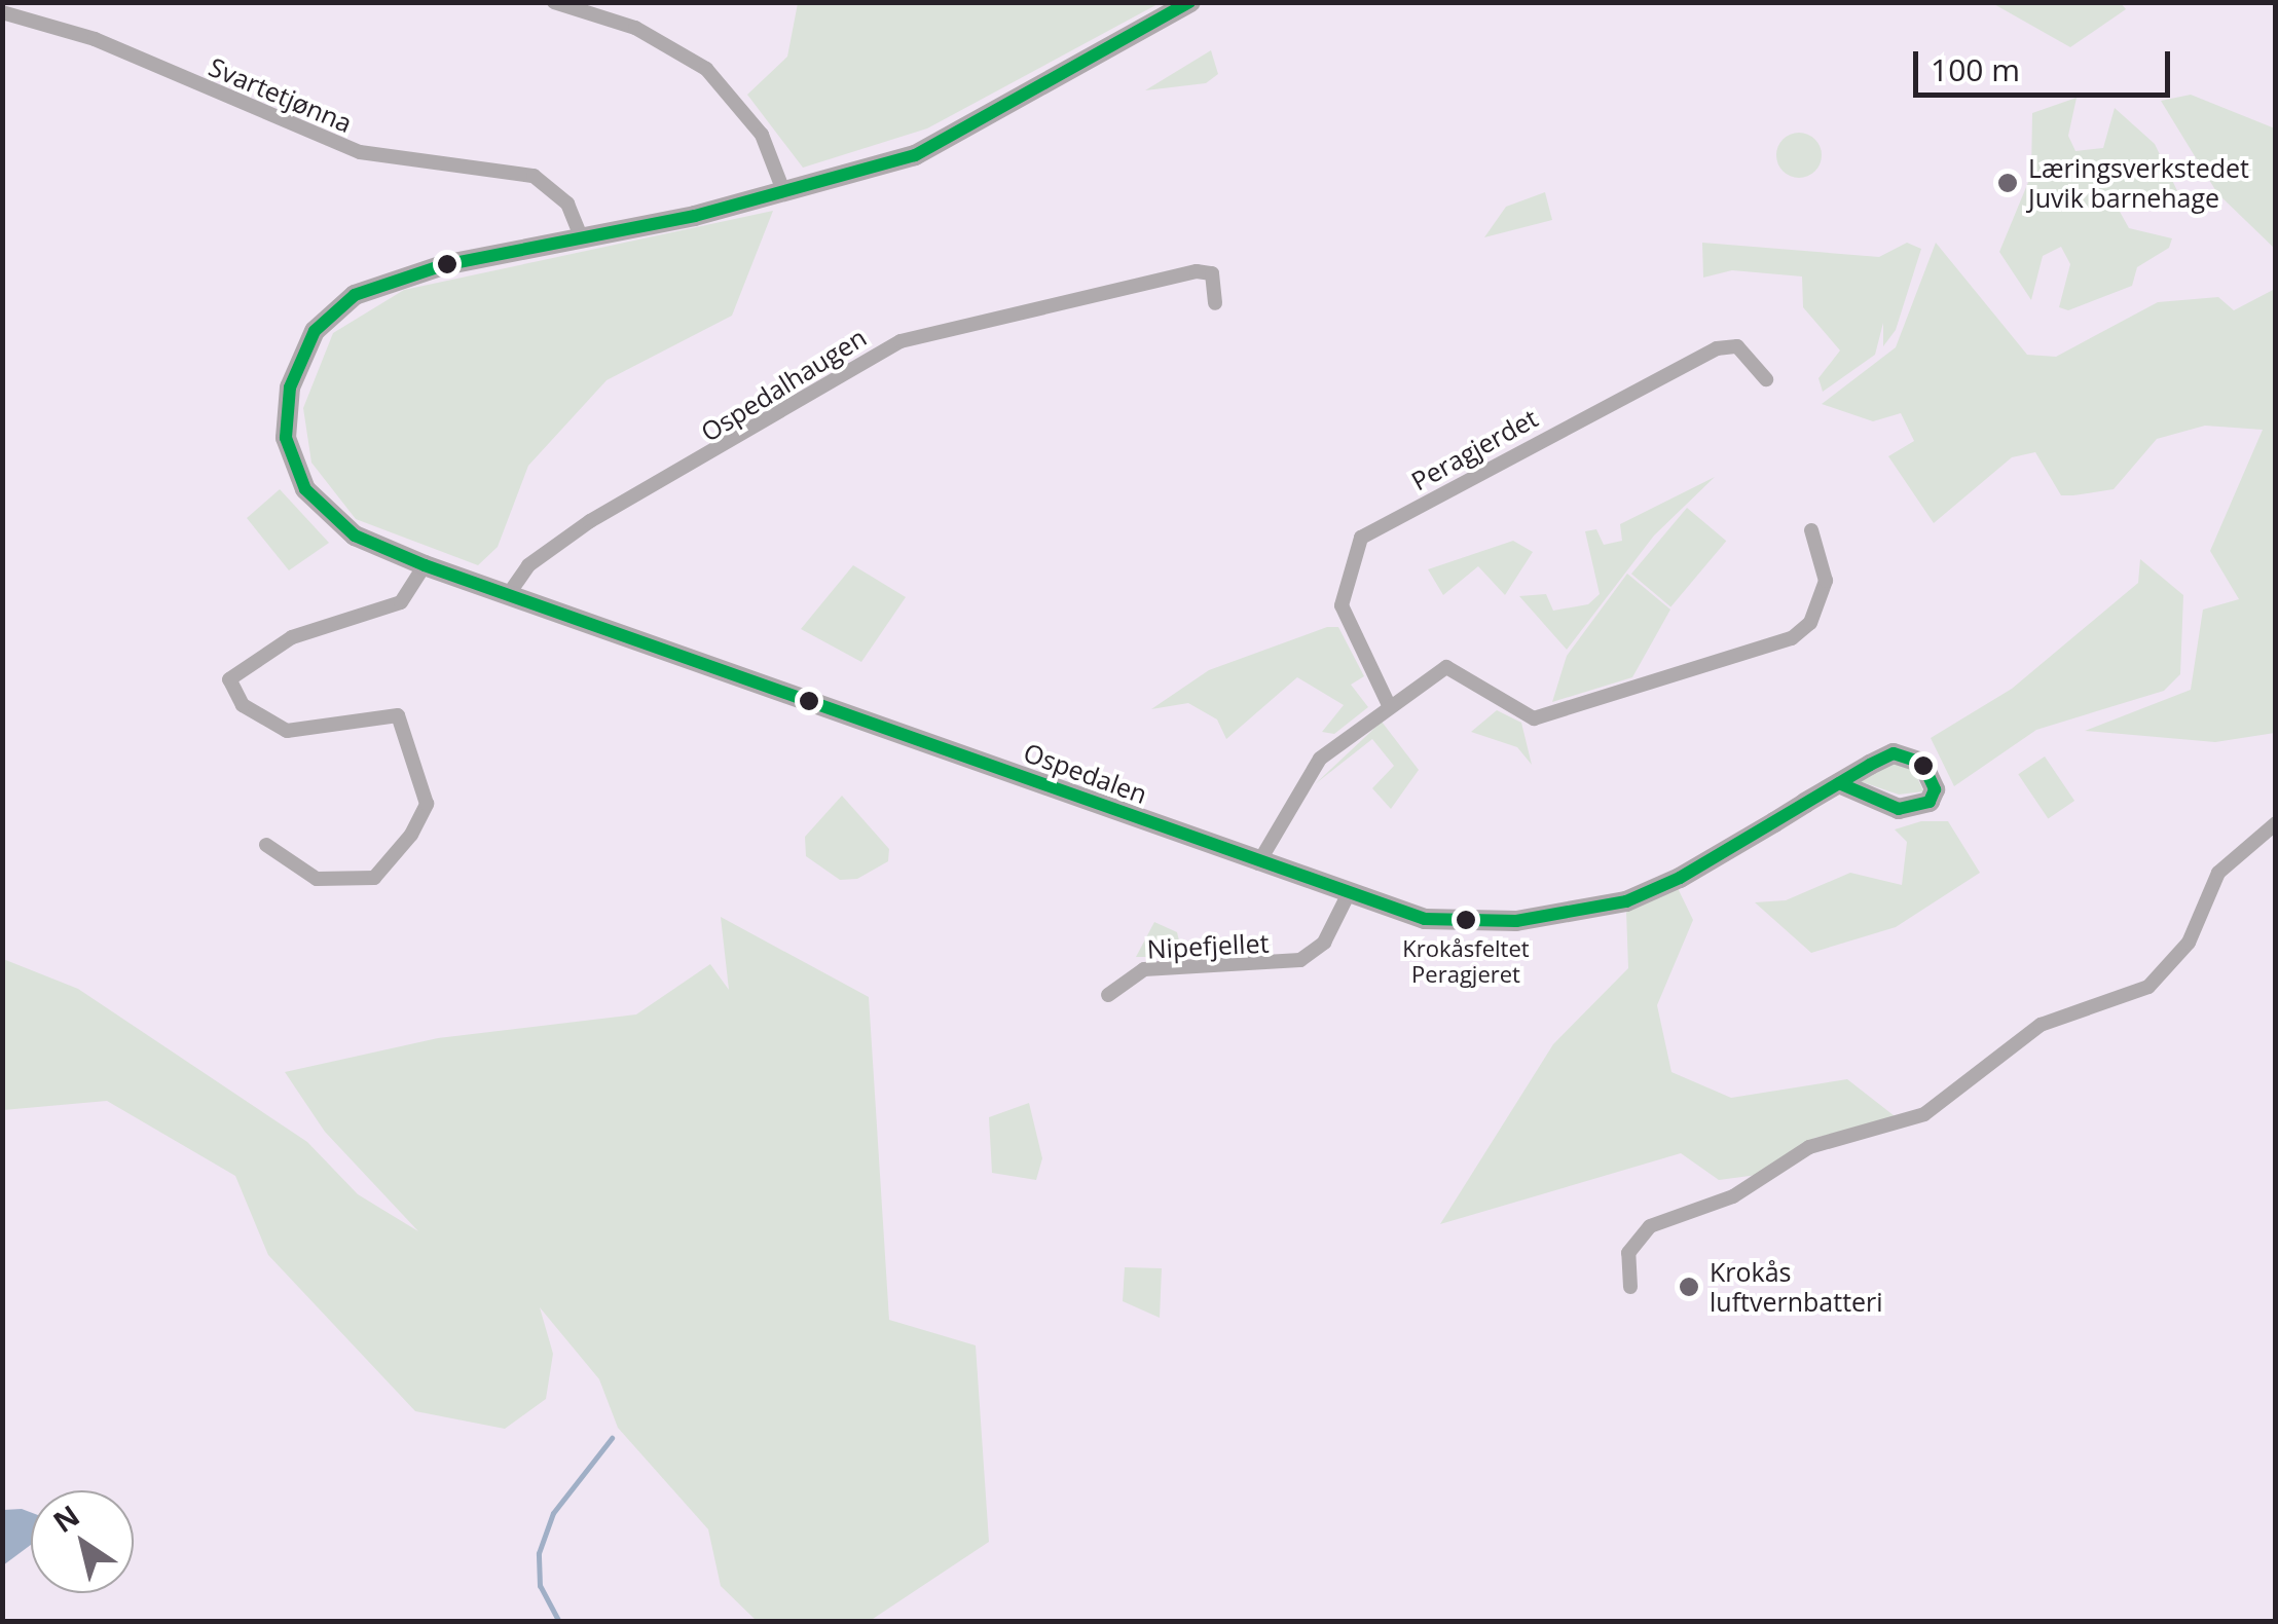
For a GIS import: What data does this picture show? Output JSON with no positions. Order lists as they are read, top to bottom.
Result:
{
  "streets": {
    "street": [
      "Svartetjønna",
      "Ospedalhaugen",
      "Peragjerdet",
      "Ospedalen",
      "Nipefjellet"
    ]
  },
  "crossings": [
    ["Svartetjønna", "Ospedalen"],
    ["Ospedalhaugen", "Ospedalen"],
    ["Ospedalen", "Nipefjellet"]
  ],
  "places": ["Læringsverkstedet Juvik barnehage", "Krokåsfeltet Peragjeret", "Krokås luftvernbatteri"],
  "scale_bar": "100 m",
  "north": "top left"
}
